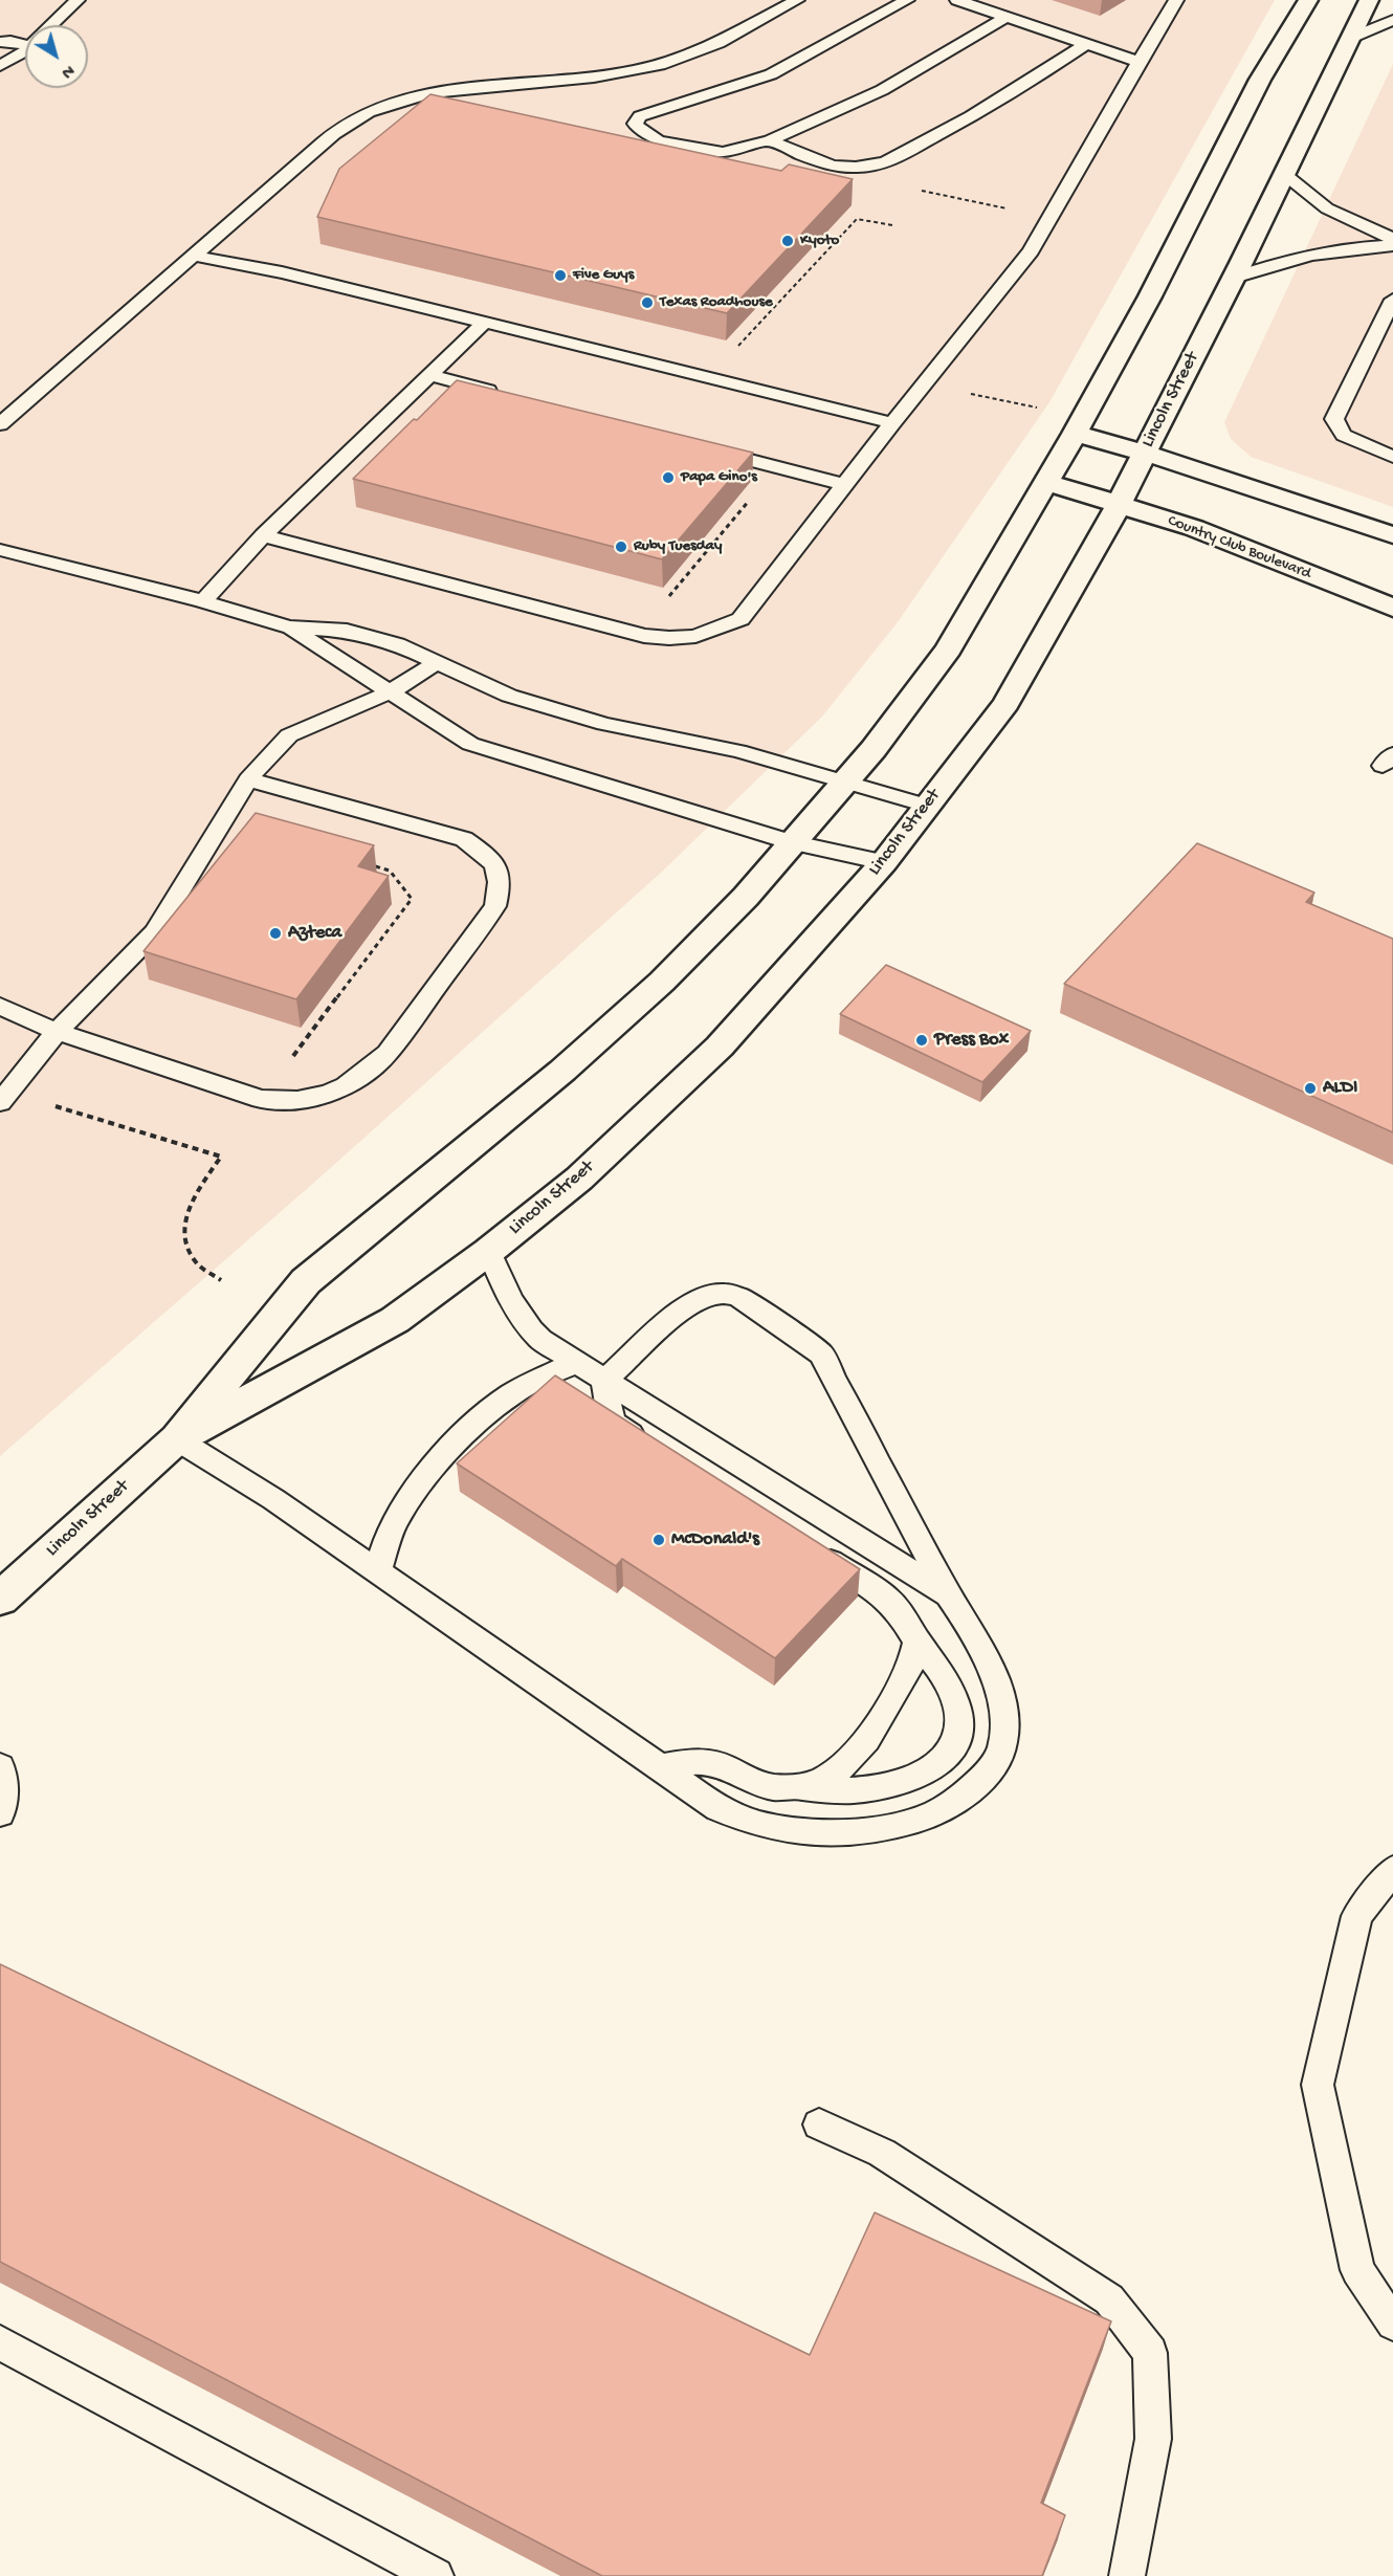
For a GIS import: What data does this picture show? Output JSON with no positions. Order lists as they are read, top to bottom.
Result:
{
  "streets": {
    "main road": ["Lincoln Street", "Country Club Boulevard"]
  },
  "crossings": [
    ["Lincoln Street", "Country Club Boulevard"]
  ],
  "places": [
    "Kyoto",
    "Five Guys",
    "Texas Roadhouse",
    "Papa Gino's",
    "Ruby Tuesday",
    "Azteca",
    "Press Box",
    "ALDI",
    "McDonald's"
  ],
  "north": "bottom right"
}
